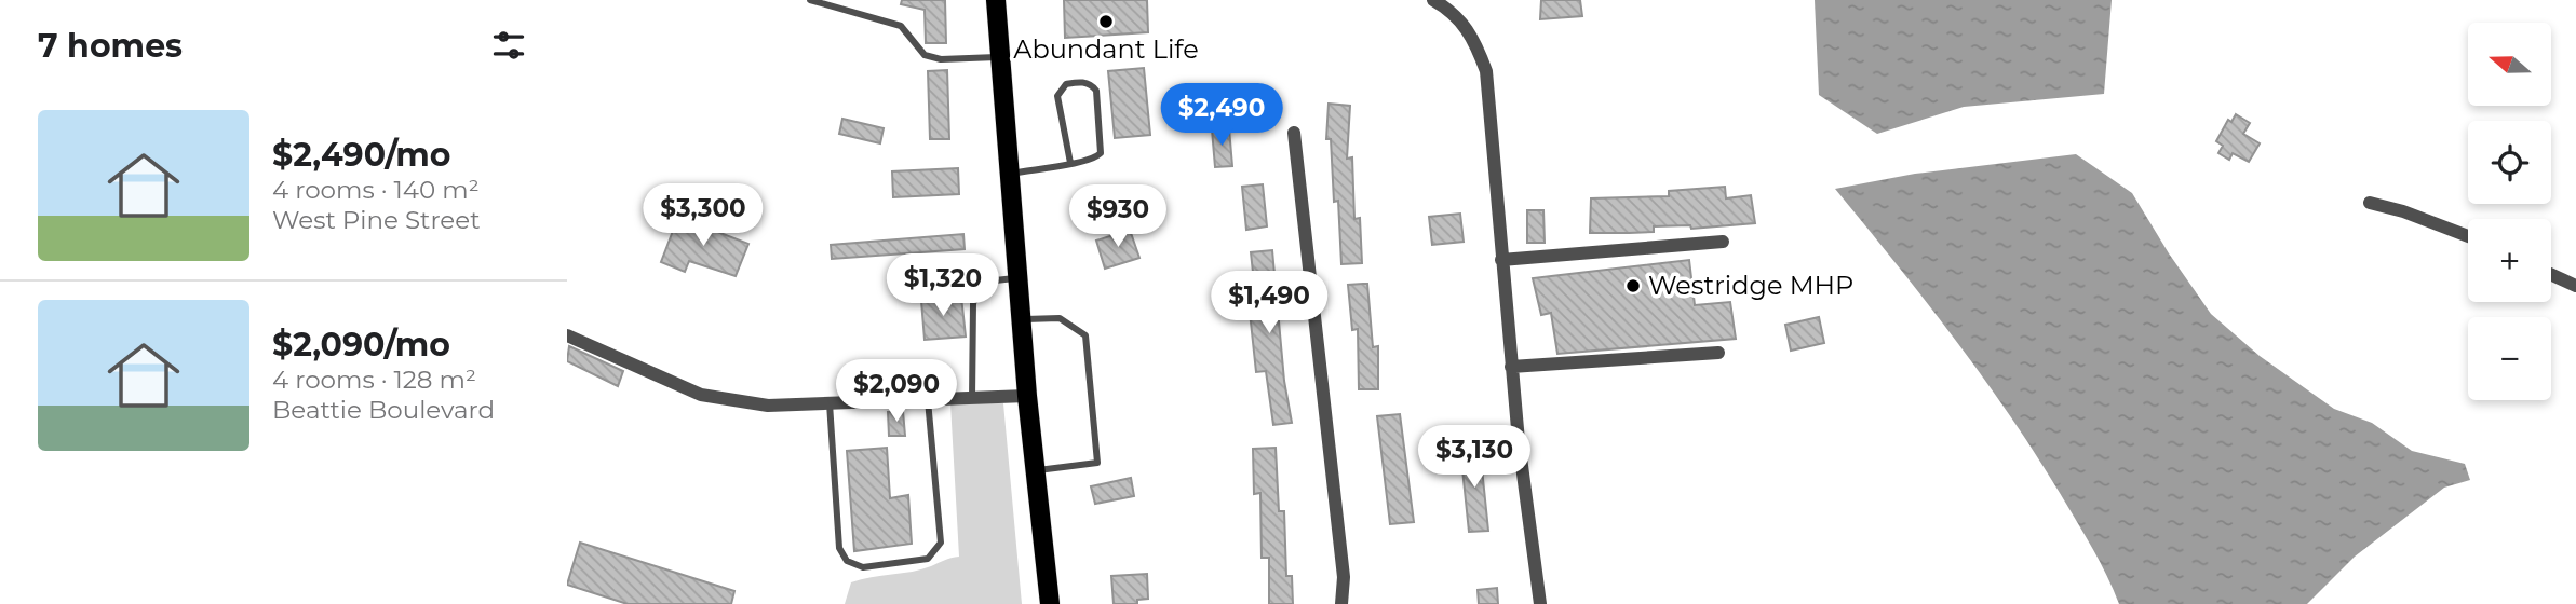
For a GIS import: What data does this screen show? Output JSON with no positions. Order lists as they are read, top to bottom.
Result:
{
  "places": ["Abundant Life", "Westridge MHP"],
  "north": "left",
  "page": {
    "heading": "7 homes",
    "map_buttons": ["+", "−"],
    "price": [
      "$2,490",
      "$3,300",
      "$930",
      "$1,320",
      "$1,490",
      "$2,090",
      "$3,130"
    ],
    "list": [
      {
        "name": "$2,490/mo",
        "note": "4 rooms · 140 m² · West Pine Street"
      },
      {
        "name": "$2,090/mo",
        "note": "4 rooms · 128 m² · Beattie Boulevard"
      }
    ]
  }
}
